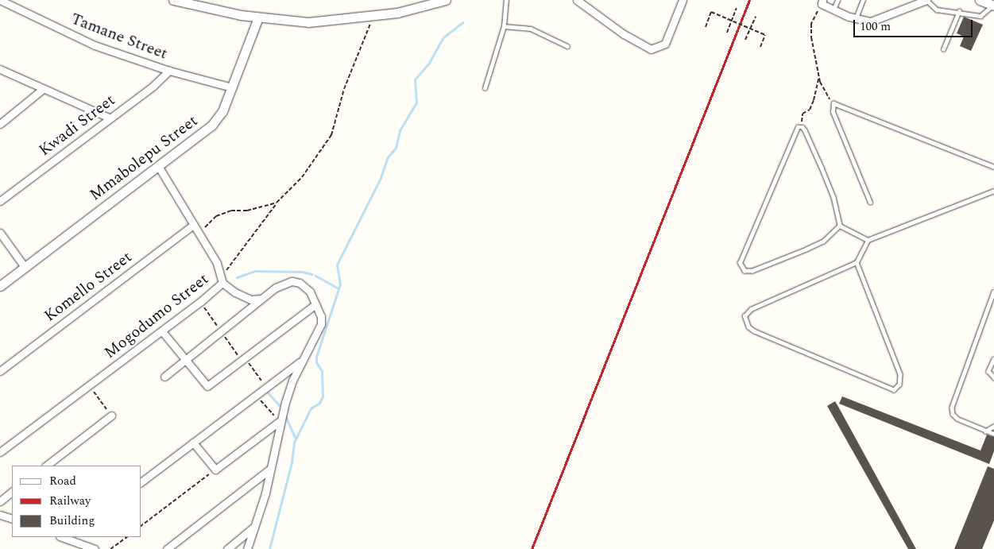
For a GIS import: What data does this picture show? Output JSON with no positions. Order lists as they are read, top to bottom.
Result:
{
  "streets": {
    "street": [
      "Tamane Street",
      "Kwadi Street",
      "Mmabolepu Street",
      "Komello Street",
      "Mogodumo Street"
    ]
  },
  "crossings": [
    ["Tamane Street", "Kwadi Street"],
    ["Tamane Street", "Mmabolepu Street"],
    ["Mmabolepu Street", "Mogodumo Street"],
    ["Komello Street", "Mogodumo Street"]
  ],
  "legend": ["Road", "Railway", "Building"],
  "scale_bar": "100 m"
}
